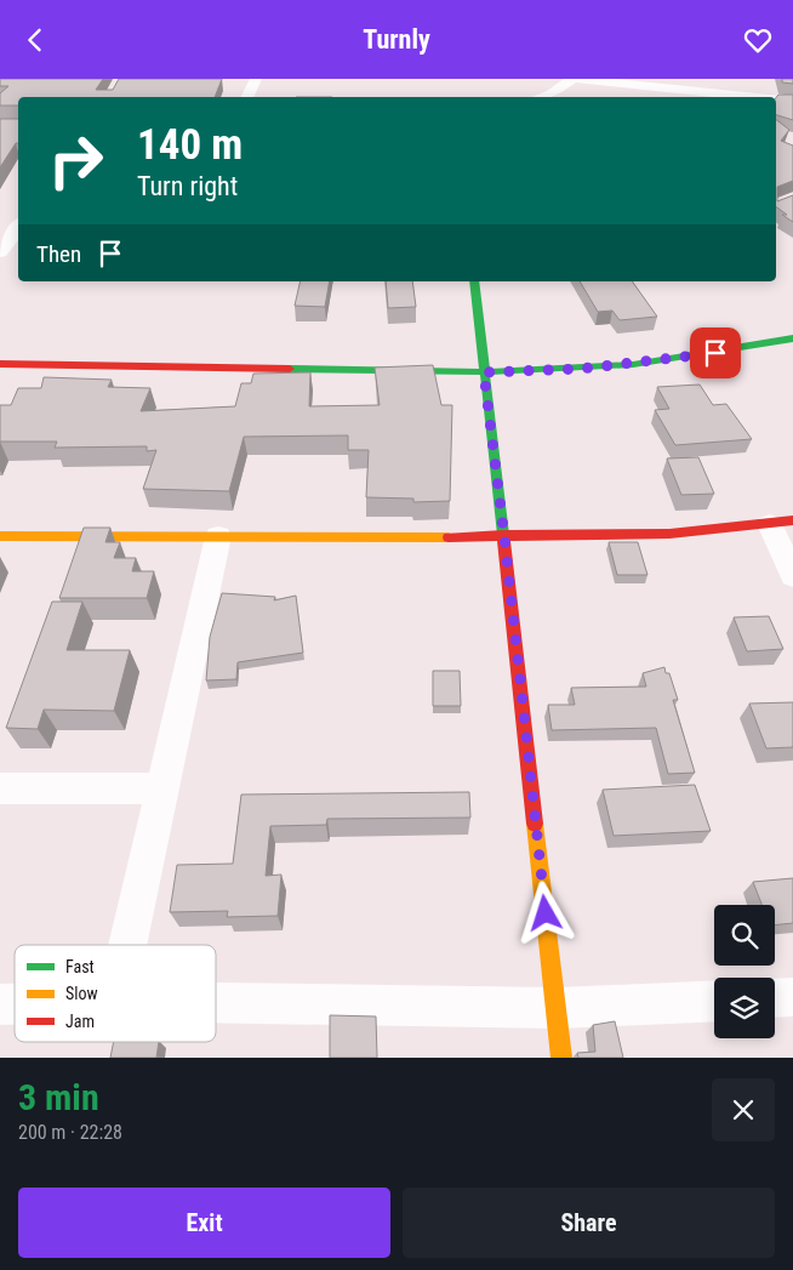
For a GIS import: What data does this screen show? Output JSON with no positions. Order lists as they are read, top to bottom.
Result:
{
  "legend": ["Fast", "Slow", "Jam"],
  "page": {
    "header": "Turnly",
    "turn": ["140 m", "Turn right"],
    "then": "Then",
    "heading": ["3 min", "200 m · 22:28"],
    "buttons": ["Exit", "Share"]
  }
}
